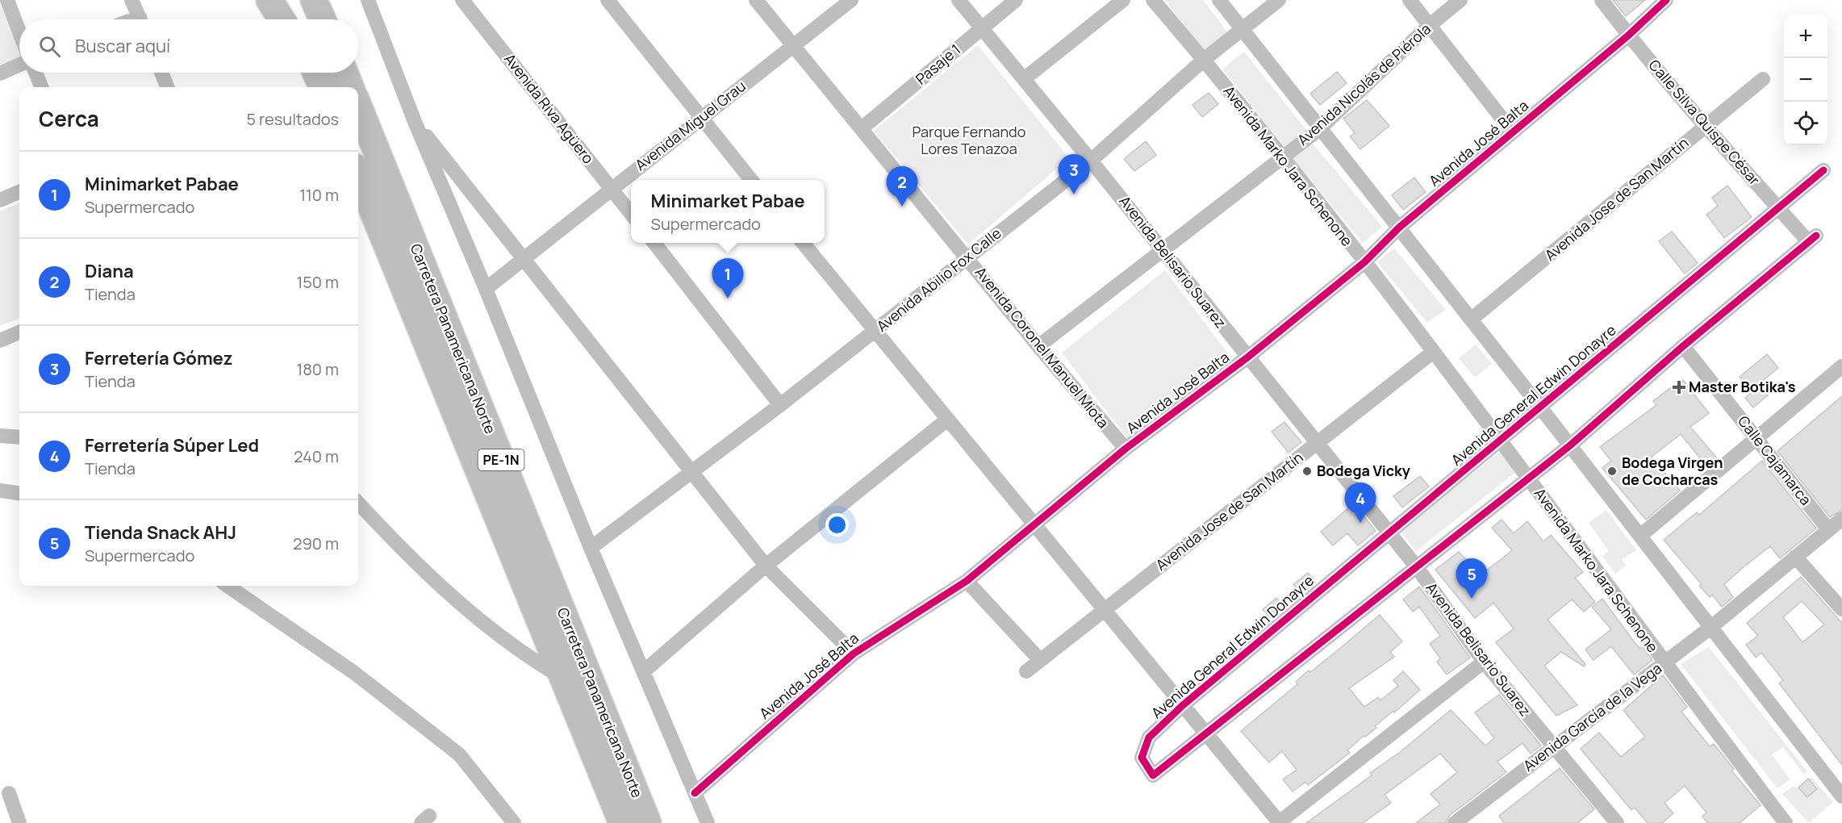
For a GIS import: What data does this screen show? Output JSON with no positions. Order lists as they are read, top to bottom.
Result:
{
  "streets": {
    "highway": ["Carretera Panamericana Norte", "PE-1N"],
    "street": [
      "Pasaje 1",
      "Avenida Nicolás de Piérola",
      "Avenida Riva Agüero",
      "Calle Silva Quispe César",
      "Avenida Miguel Grau",
      "Avenida José Balta",
      "Avenida Marko Jara Schenone",
      "Avenida Jose de San Martín",
      "Avenida Belisario Suarez",
      "Avenida Abilio Fox Calle",
      "Avenida Coronel Manuel Miota",
      "Avenida General Edwin Donayre",
      "Calle Cajamarca",
      "Avenida García de la Vega"
    ]
  },
  "crossings": [
    ["Pasaje 1", "Avenida Belisario Suarez"],
    ["Pasaje 1", "Avenida Coronel Manuel Miota"],
    ["Avenida Nicolás de Piérola", "Avenida Marko Jara Schenone"],
    ["Avenida Nicolás de Piérola", "Avenida Belisario Suarez"],
    ["Avenida Nicolás de Piérola", "Avenida Coronel Manuel Miota"],
    ["Avenida Riva Agüero", "Avenida Miguel Grau"],
    ["Calle Silva Quispe César", "Avenida José Balta"],
    ["Calle Silva Quispe César", "Avenida Jose de San Martín"],
    ["Calle Silva Quispe César", "Avenida General Edwin Donayre"],
    ["Avenida Miguel Grau", "Avenida Coronel Manuel Miota"],
    ["Avenida José Balta", "Avenida Marko Jara Schenone"],
    ["Avenida José Balta", "Avenida Belisario Suarez"],
    ["Avenida José Balta", "Avenida Coronel Manuel Miota"],
    ["Avenida Marko Jara Schenone", "Avenida Jose de San Martín"],
    ["Avenida Marko Jara Schenone", "Avenida Abilio Fox Calle"],
    ["Avenida Marko Jara Schenone", "Avenida General Edwin Donayre"],
    ["Avenida Marko Jara Schenone", "Avenida García de la Vega"],
    ["Avenida Jose de San Martín", "Avenida Belisario Suarez"],
    ["Avenida Belisario Suarez", "Avenida Abilio Fox Calle"],
    ["Avenida Belisario Suarez", "Avenida General Edwin Donayre"],
    ["Avenida Belisario Suarez", "Avenida García de la Vega"],
    ["Avenida Abilio Fox Calle", "Avenida Coronel Manuel Miota"],
    ["Avenida General Edwin Donayre", "Calle Cajamarca"],
    ["Calle Cajamarca", "Avenida García de la Vega"]
  ],
  "parks": ["Parque Fernando Lores Tenazoa"],
  "places": {
    "health": ["Master Botika's"],
    "other": ["Bodega Vicky", "Bodega Virgen de Cocharcas"]
  },
  "page": {
    "map_buttons": ["+", "−"],
    "search": "Buscar aquí",
    "heading": ["Cerca", "5 resultados"],
    "list": [
      {
        "mark": "1",
        "name": "Minimarket Pabae",
        "note": "Supermercado",
        "value": "110 m"
      },
      {
        "mark": "2",
        "name": "Diana",
        "note": "Tienda",
        "value": "150 m"
      },
      {
        "mark": "3",
        "name": "Ferretería Gómez",
        "note": "Tienda",
        "value": "180 m"
      },
      {
        "mark": "4",
        "name": "Ferretería Súper Led",
        "note": "Tienda",
        "value": "240 m"
      },
      {
        "mark": "5",
        "name": "Tienda Snack AHJ",
        "note": "Supermercado",
        "value": "290 m"
      }
    ],
    "pins": [
      "3",
      "2",
      "1",
      "4",
      "5"
    ],
    "popup": ["Minimarket Pabae", "Supermercado"]
  }
}
